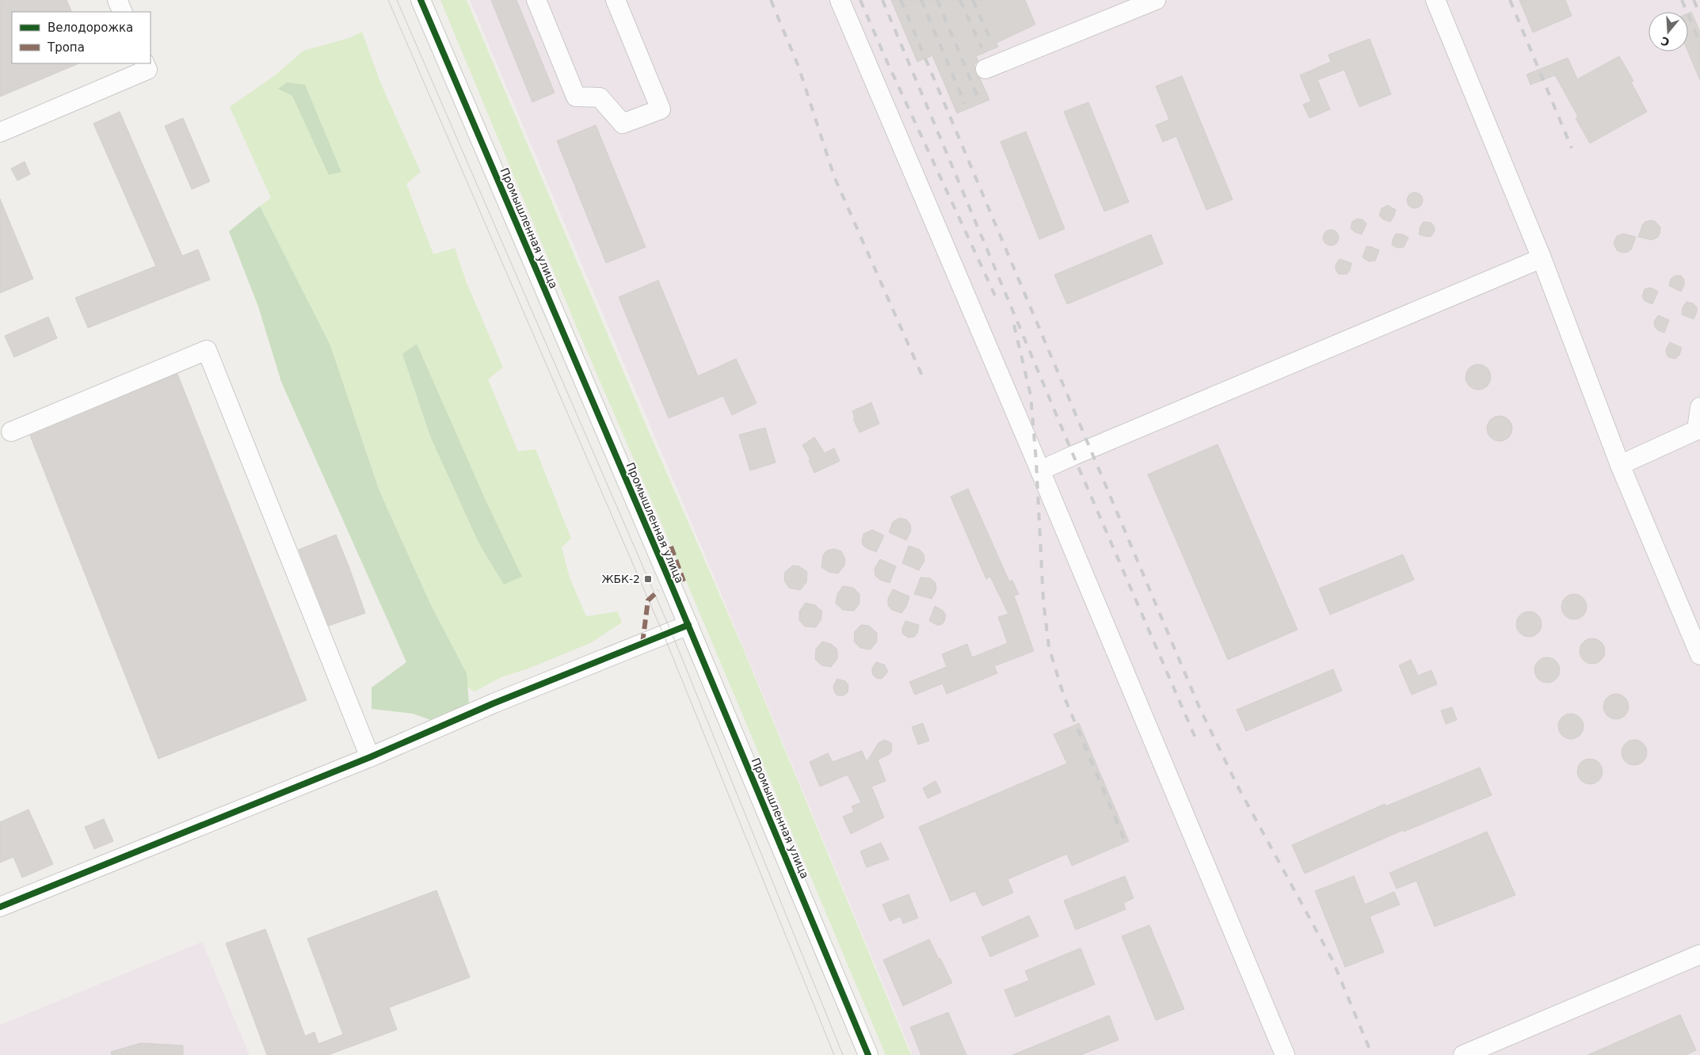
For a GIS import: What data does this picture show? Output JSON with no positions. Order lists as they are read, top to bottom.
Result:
{
  "streets": {
    "street": ["Промышленная улица"]
  },
  "places": {
    "transit": ["ЖБК-2"]
  },
  "legend": ["Велодорожка", "Тропа"],
  "north": "bottom"
}
